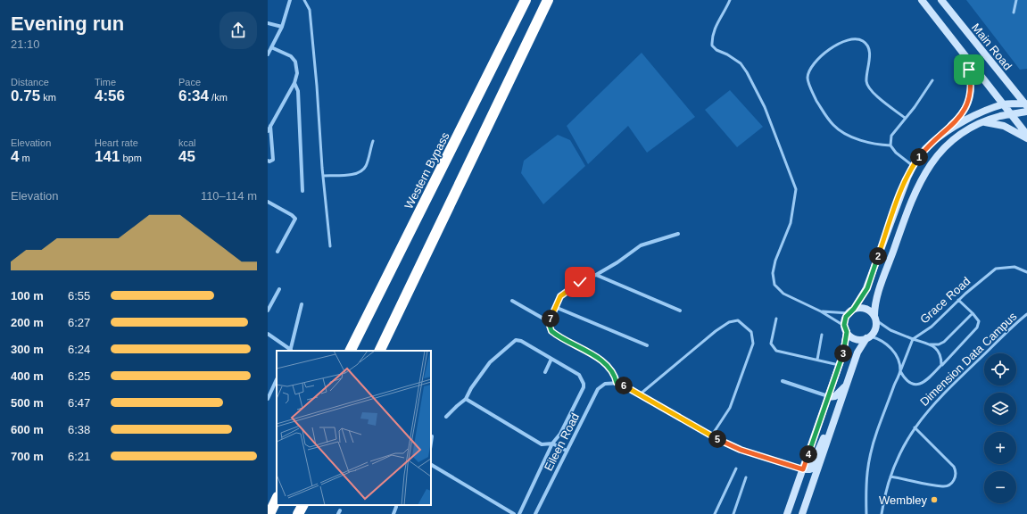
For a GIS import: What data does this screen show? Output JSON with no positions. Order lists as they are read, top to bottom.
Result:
{
  "streets": {
    "highway": ["Western Bypass"],
    "street": ["Main Road", "Eileen Road"],
    "lane": ["Grace Road", "Dimension Data Campus"]
  },
  "places": ["Wembley"],
  "page": {
    "heading": ["Evening run", "21:10"],
    "stats": [
      ["Distance", "0.75 km"],
      ["Time", "4:56"],
      ["Pace", "6:34 /km"],
      ["Elevation", "4 m"],
      ["Heart rate", "141 bpm"],
      ["kcal", "45"]
    ],
    "pins": [
      "1",
      "2",
      "7",
      "3",
      "6",
      "5",
      "4"
    ],
    "chart": ["Elevation", "110–114 m"],
    "list": [
      {
        "name": "100 m",
        "note": "6:55"
      },
      {
        "name": "200 m",
        "note": "6:27"
      },
      {
        "name": "300 m",
        "note": "6:24"
      },
      {
        "name": "400 m",
        "note": "6:25"
      },
      {
        "name": "500 m",
        "note": "6:47"
      },
      {
        "name": "600 m",
        "note": "6:38"
      },
      {
        "name": "700 m",
        "note": "6:21"
      }
    ],
    "map_buttons": ["+", "−"]
  }
}
